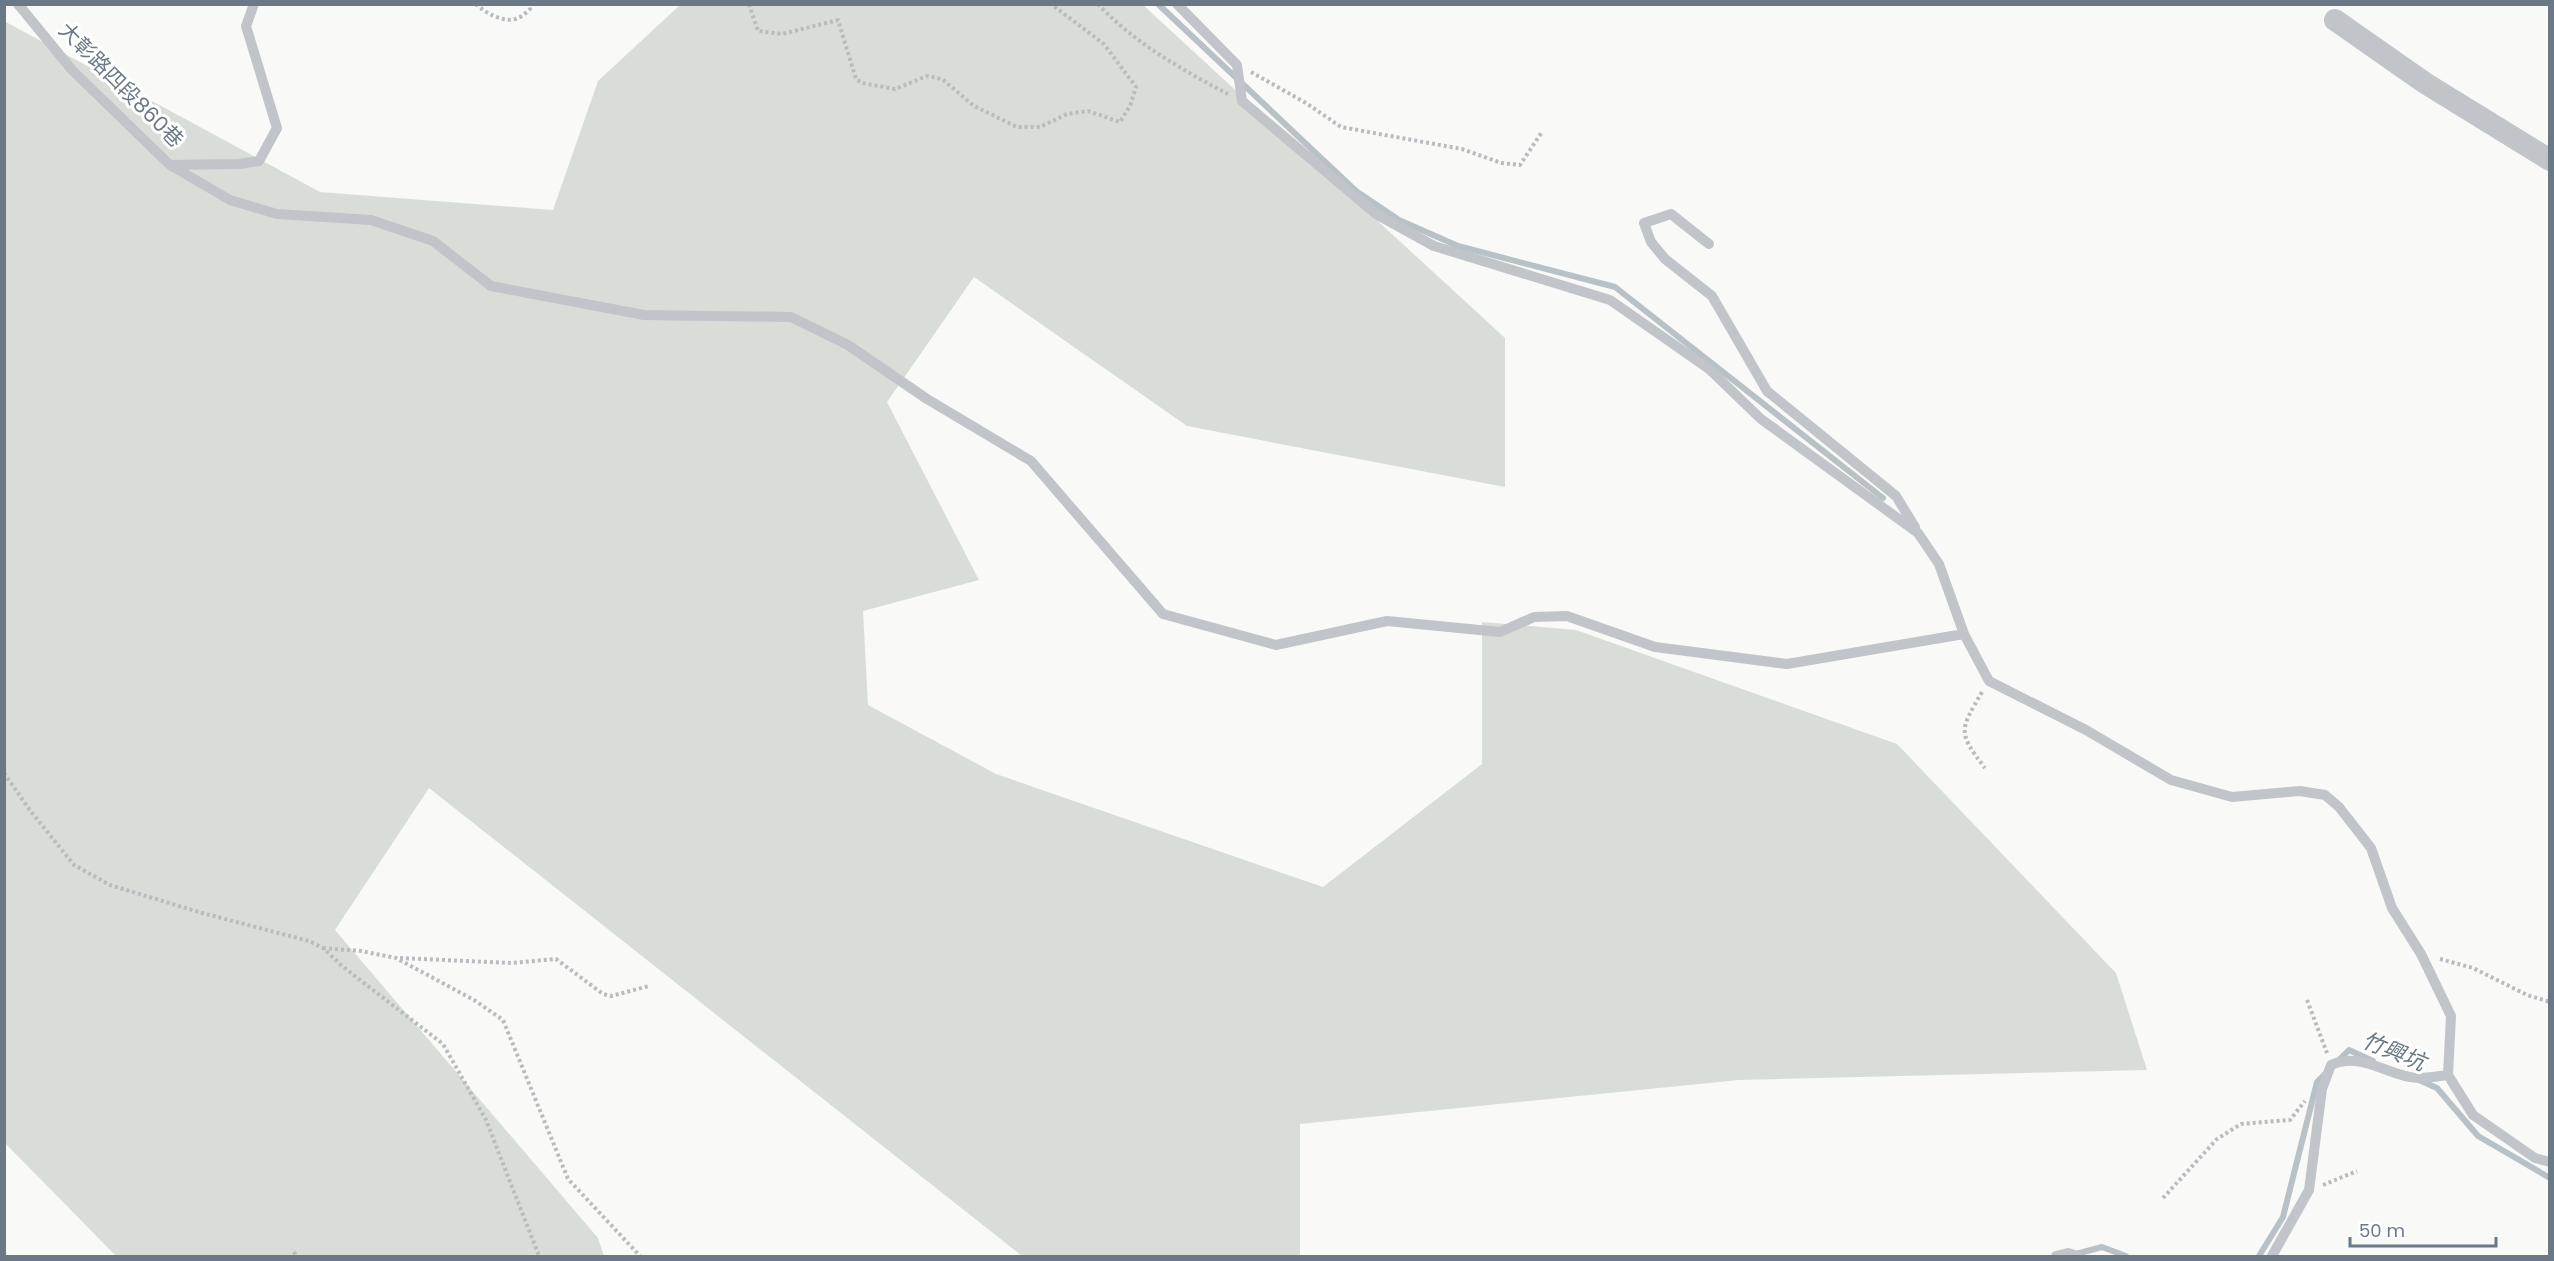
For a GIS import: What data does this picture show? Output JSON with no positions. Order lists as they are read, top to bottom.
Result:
{
  "streets": {
    "lane": ["大彰路四段860巷"]
  },
  "water": ["竹興坑"],
  "scale_bar": "50 m"
}
